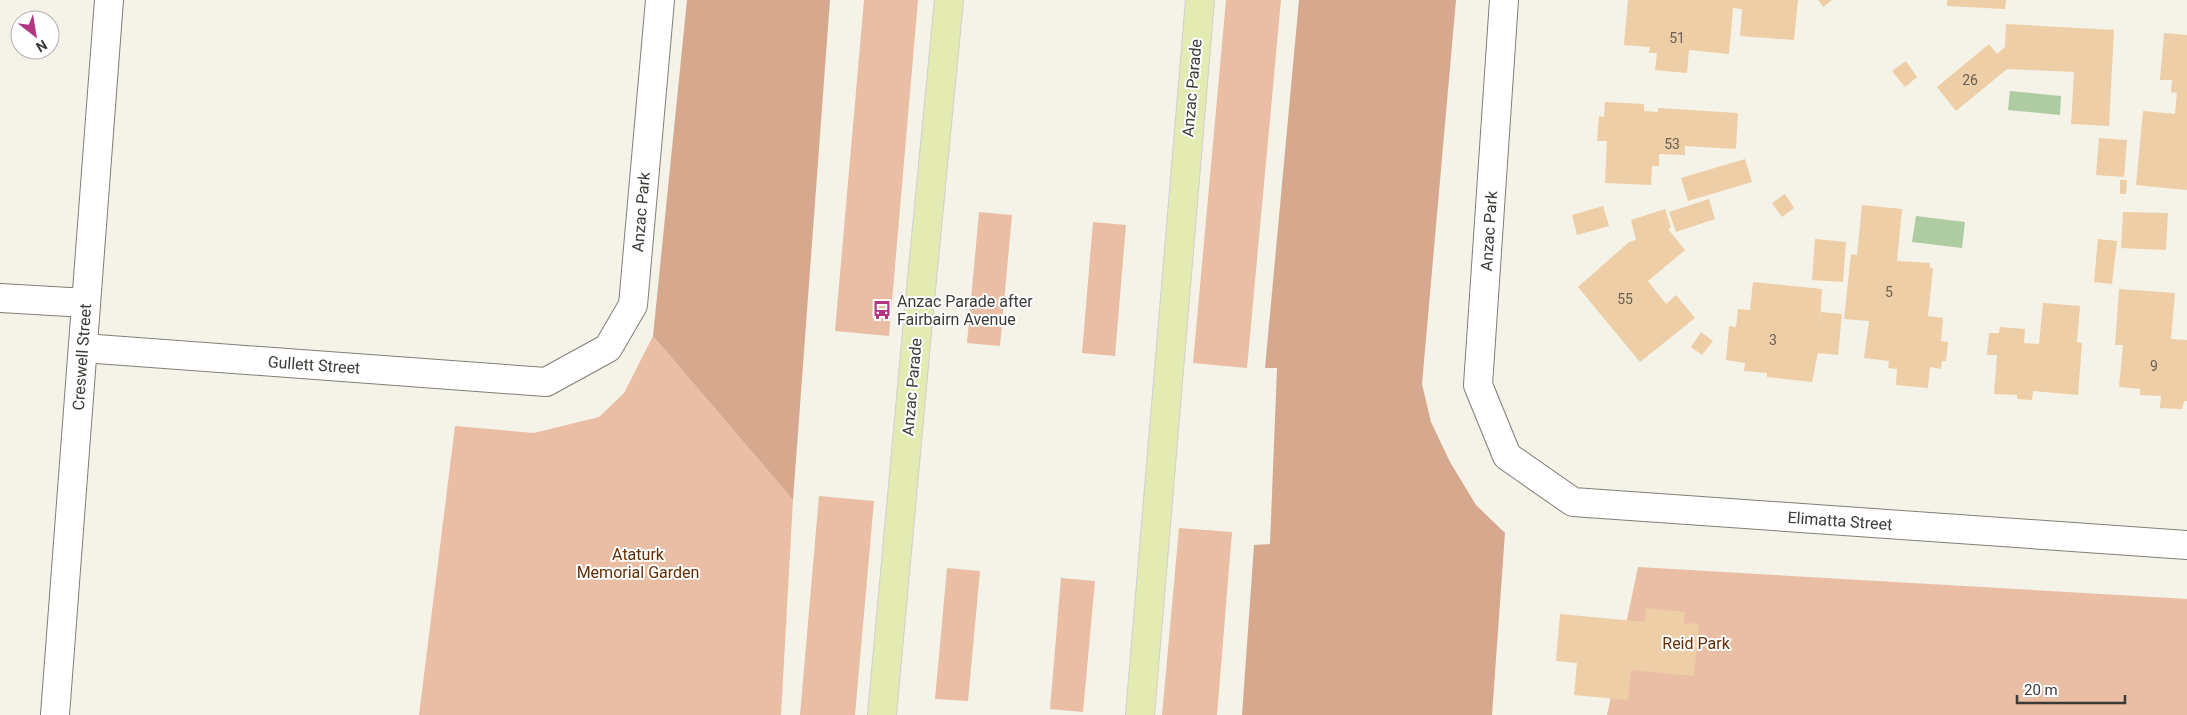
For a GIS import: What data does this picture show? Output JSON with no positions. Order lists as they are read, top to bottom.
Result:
{
  "streets": {
    "main road": ["Anzac Parade"],
    "street": [
      "Anzac Park",
      "Creswell Street",
      "Gullett Street",
      "Elimatta Street"
    ]
  },
  "crossings": [
    ["Anzac Park", "Gullett Street"],
    ["Anzac Park", "Elimatta Street"],
    ["Creswell Street", "Gullett Street"]
  ],
  "parks": ["Ataturk Memorial Garden", "Reid Park"],
  "places": {
    "bus stop": ["Anzac Parade after Fairbairn Avenue"]
  },
  "house_numbers": [
    "51",
    "26",
    "53",
    "5",
    "55",
    "3",
    "9"
  ],
  "scale_bar": "20 m",
  "north": "bottom right"
}
